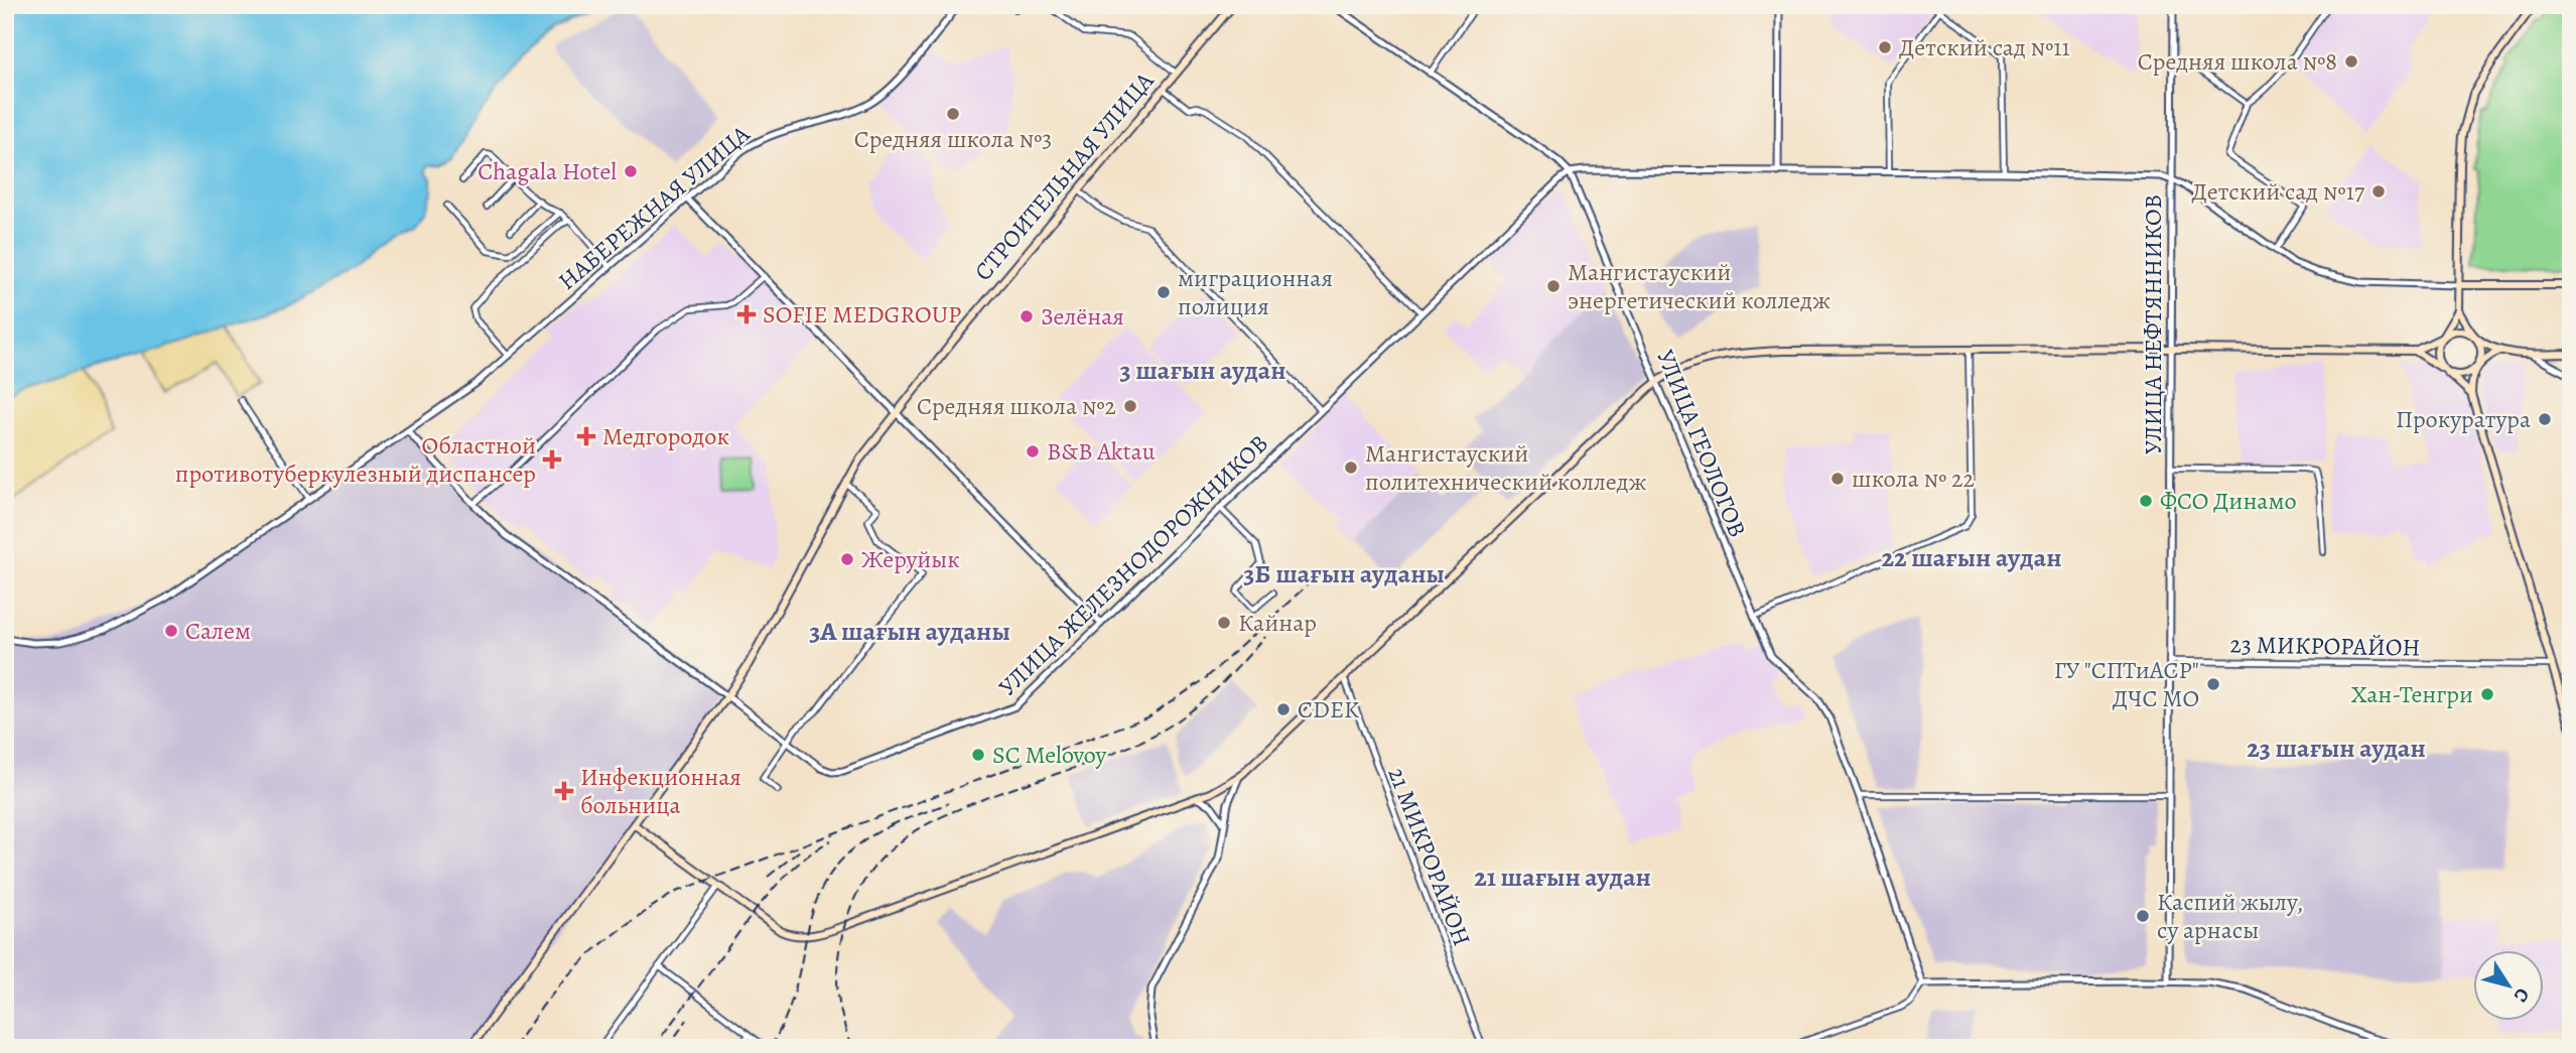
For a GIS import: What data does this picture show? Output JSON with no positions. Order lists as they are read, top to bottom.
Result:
{
  "streets": {
    "main road": ["СТРОИТЕЛЬНАЯ УЛИЦА"],
    "street": [
      "НАБЕРЕЖНАЯ УЛИЦА",
      "УЛИЦА НЕФТЯННИКОВ",
      "УЛИЦА ГЕОЛОГОВ",
      "УЛИЦА ЖЕЛЕЗНОДОРОЖНИКОВ",
      "23 МИКРОРАЙОН",
      "21 МИКРОРАЙОН"
    ]
  },
  "crossings": [
    ["СТРОИТЕЛЬНАЯ УЛИЦА", "УЛИЦА ЖЕЛЕЗНОДОРОЖНИКОВ"],
    ["НАБЕРЕЖНАЯ УЛИЦА", "УЛИЦА ЖЕЛЕЗНОДОРОЖНИКОВ"],
    ["УЛИЦА НЕФТЯННИКОВ", "23 МИКРОРАЙОН"],
    ["УЛИЦА ГЕОЛОГОВ", "УЛИЦА ЖЕЛЕЗНОДОРОЖНИКОВ"]
  ],
  "districts": [
    "3 шағын аудан",
    "22 шағын аудан",
    "3Б шағын ауданы",
    "3А шағын ауданы",
    "23 шағын аудан",
    "21 шағын аудан"
  ],
  "places": {
    "other": [
      "Детский сад №11",
      "Средняя школа №8",
      "Средняя школа №3",
      "Chagala Hotel",
      "Детский сад №17",
      "Мангистауский энергетический колледж",
      "миграционная полиция",
      "Зелёная",
      "Средняя школа №2",
      "Прокуратура",
      "B&B Aktau",
      "Мангистауский политехнический колледж",
      "школа № 22",
      "ФСО Динамо",
      "Жеруйык",
      "Кайнар",
      "Салем",
      "ГУ \"СПТиАСР\" ДЧС МО",
      "Хан-Тенгри",
      "CDEK",
      "SC Melovoy",
      "Каспий жылу, су арнасы"
    ],
    "health": [
      "SOFIE MEDGROUP",
      "Медгородок",
      "Областной противотуберкулезный диспансер",
      "Инфекционная больница"
    ]
  },
  "north": "bottom right"
}
